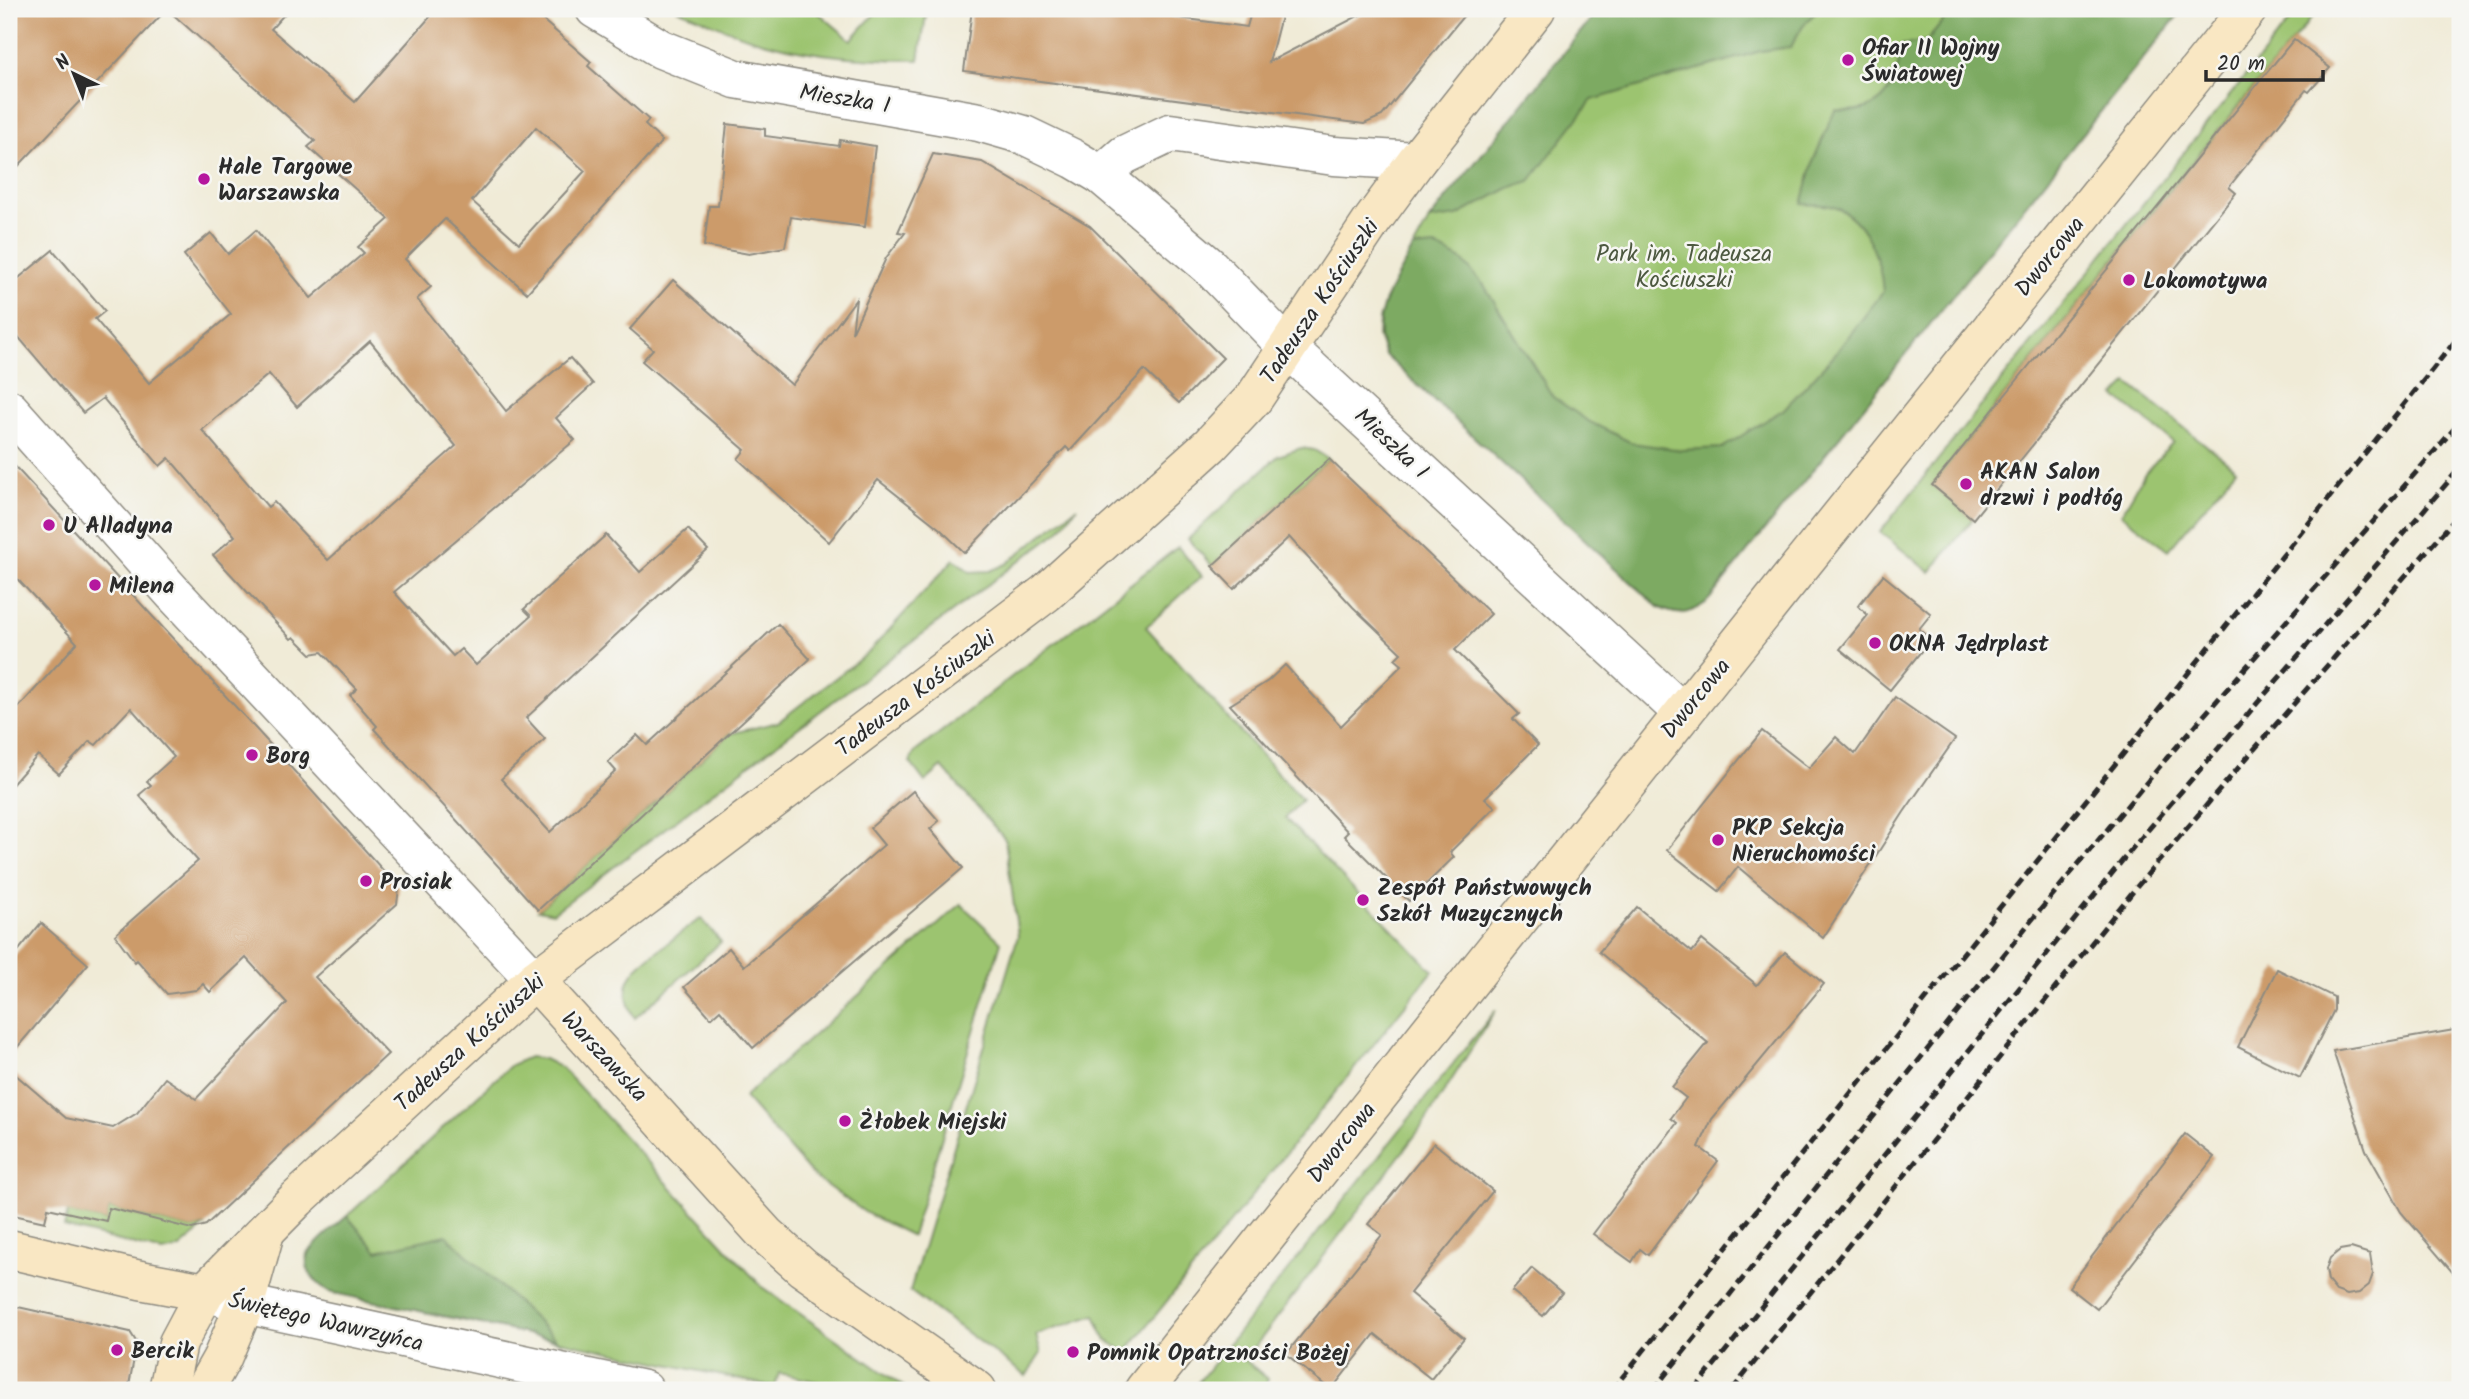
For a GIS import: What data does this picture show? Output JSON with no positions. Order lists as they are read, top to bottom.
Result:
{
  "streets": {
    "street": [
      "Mieszka I",
      "Dworcowa",
      "Tadeusza Kościuszki",
      "Warszawska",
      "Świętego Wawrzyńca"
    ]
  },
  "crossings": [
    ["Mieszka I", "Dworcowa"],
    ["Mieszka I", "Tadeusza Kościuszki"],
    ["Tadeusza Kościuszki", "Warszawska"],
    ["Tadeusza Kościuszki", "Świętego Wawrzyńca"]
  ],
  "parks": ["Park im. Tadeusza Kościuszki"],
  "places": [
    "Ofiar II Wojny Światowej",
    "Hale Targowe Warszawska",
    "Lokomotywa",
    "AKAN Salon drzwi i podłóg",
    "U Alladyna",
    "Milena",
    "OKNA Jędrplast",
    "Borg",
    "PKP Sekcja Nieruchomości",
    "Prosiak",
    "Zespół Państwowych Szkół Muzycznych",
    "Żłobek Miejski",
    "Bercik",
    "Pomnik Opatrzności Bożej"
  ],
  "scale_bar": "20 m",
  "north": "top left"
}
